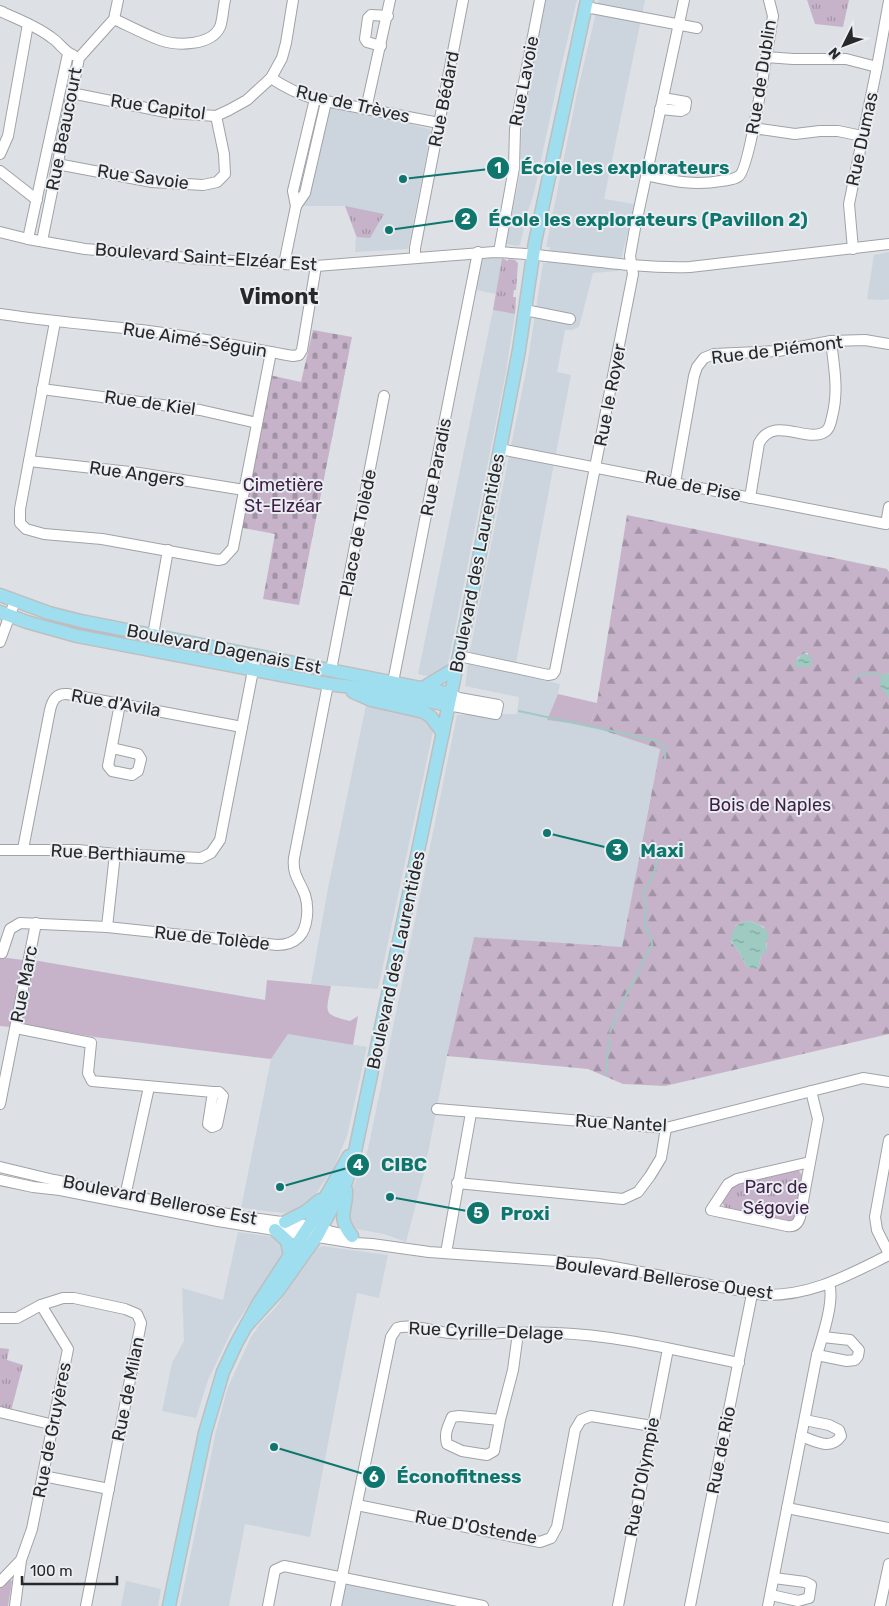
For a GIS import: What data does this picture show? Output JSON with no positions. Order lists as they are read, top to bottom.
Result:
{
  "streets": {
    "main road": ["Boulevard des Laurentides", "Boulevard Dagenais Est"],
    "street": [
      "Rue de Dublin",
      "Rue Lavoie",
      "Rue Bédard",
      "Rue de Trèves",
      "Rue Capitol",
      "Rue Beaucourt",
      "Rue Dumas",
      "Rue Savoie",
      "Boulevard Saint-Elzéar Est",
      "Rue Aimé-Séguin",
      "Rue de Piémont",
      "Rue le Royer",
      "Rue de Kiel",
      "Rue Paradis",
      "Rue Angers",
      "Rue de Pise",
      "Place de Tolède",
      "Rue d'Avila",
      "Rue Berthiaume",
      "Rue de Tolède",
      "Rue Marc",
      "Rue Nantel",
      "Boulevard Bellerose Est",
      "Boulevard Bellerose Ouest",
      "Rue Cyrille-Delage",
      "Rue de Milan",
      "Rue de Gruyères",
      "Rue de Rio",
      "Rue D'Olympie",
      "Rue D'Ostende"
    ]
  },
  "crossings": [
    ["Rue de Dublin", "Rue le Royer"],
    ["Rue Lavoie", "Boulevard Saint-Elzéar Est"],
    ["Rue Bédard", "Rue de Trèves"],
    ["Rue Bédard", "Boulevard Saint-Elzéar Est"],
    ["Rue de Trèves", "Rue Capitol"],
    ["Rue Capitol", "Rue Beaucourt"],
    ["Rue Capitol", "Rue Savoie"],
    ["Rue Beaucourt", "Rue Savoie"],
    ["Rue Beaucourt", "Boulevard Saint-Elzéar Est"],
    ["Rue Dumas", "Boulevard Saint-Elzéar Est"],
    ["Boulevard Saint-Elzéar Est", "Rue Aimé-Séguin"],
    ["Boulevard Saint-Elzéar Est", "Rue le Royer"],
    ["Boulevard Saint-Elzéar Est", "Rue Paradis"],
    ["Boulevard Saint-Elzéar Est", "Boulevard des Laurentides"],
    ["Rue de Piémont", "Rue de Pise"],
    ["Rue le Royer", "Rue de Pise"],
    ["Rue le Royer", "Boulevard des Laurentides"],
    ["Rue Paradis", "Boulevard Dagenais Est"],
    ["Rue de Pise", "Boulevard des Laurentides"],
    ["Place de Tolède", "Boulevard Dagenais Est"],
    ["Boulevard des Laurentides", "Boulevard Dagenais Est"],
    ["Boulevard des Laurentides", "Boulevard Bellerose Est"],
    ["Boulevard des Laurentides", "Boulevard Bellerose Ouest"],
    ["Boulevard Dagenais Est", "Rue Berthiaume"],
    ["Boulevard Dagenais Est", "Rue de Tolède"],
    ["Rue d'Avila", "Rue Berthiaume"],
    ["Rue de Tolède", "Rue Marc"],
    ["Boulevard Bellerose Est", "Boulevard Bellerose Ouest"],
    ["Boulevard Bellerose Ouest", "Rue de Rio"],
    ["Rue Cyrille-Delage", "Rue de Rio"],
    ["Rue Cyrille-Delage", "Rue D'Olympie"],
    ["Rue Cyrille-Delage", "Rue D'Ostende"],
    ["Rue de Milan", "Rue de Gruyères"],
    ["Rue D'Olympie", "Rue D'Ostende"]
  ],
  "districts": ["Vimont"],
  "parks": ["Cimetière St-Elzéar", "Bois de Naples", "Parc de Ségovie"],
  "places": [
    "École les explorateurs",
    "École les explorateurs (Pavillon 2)",
    "Maxi",
    "CIBC",
    "Proxi",
    "Éconofitness"
  ],
  "scale_bar": "100 m",
  "north": "bottom left"
}
